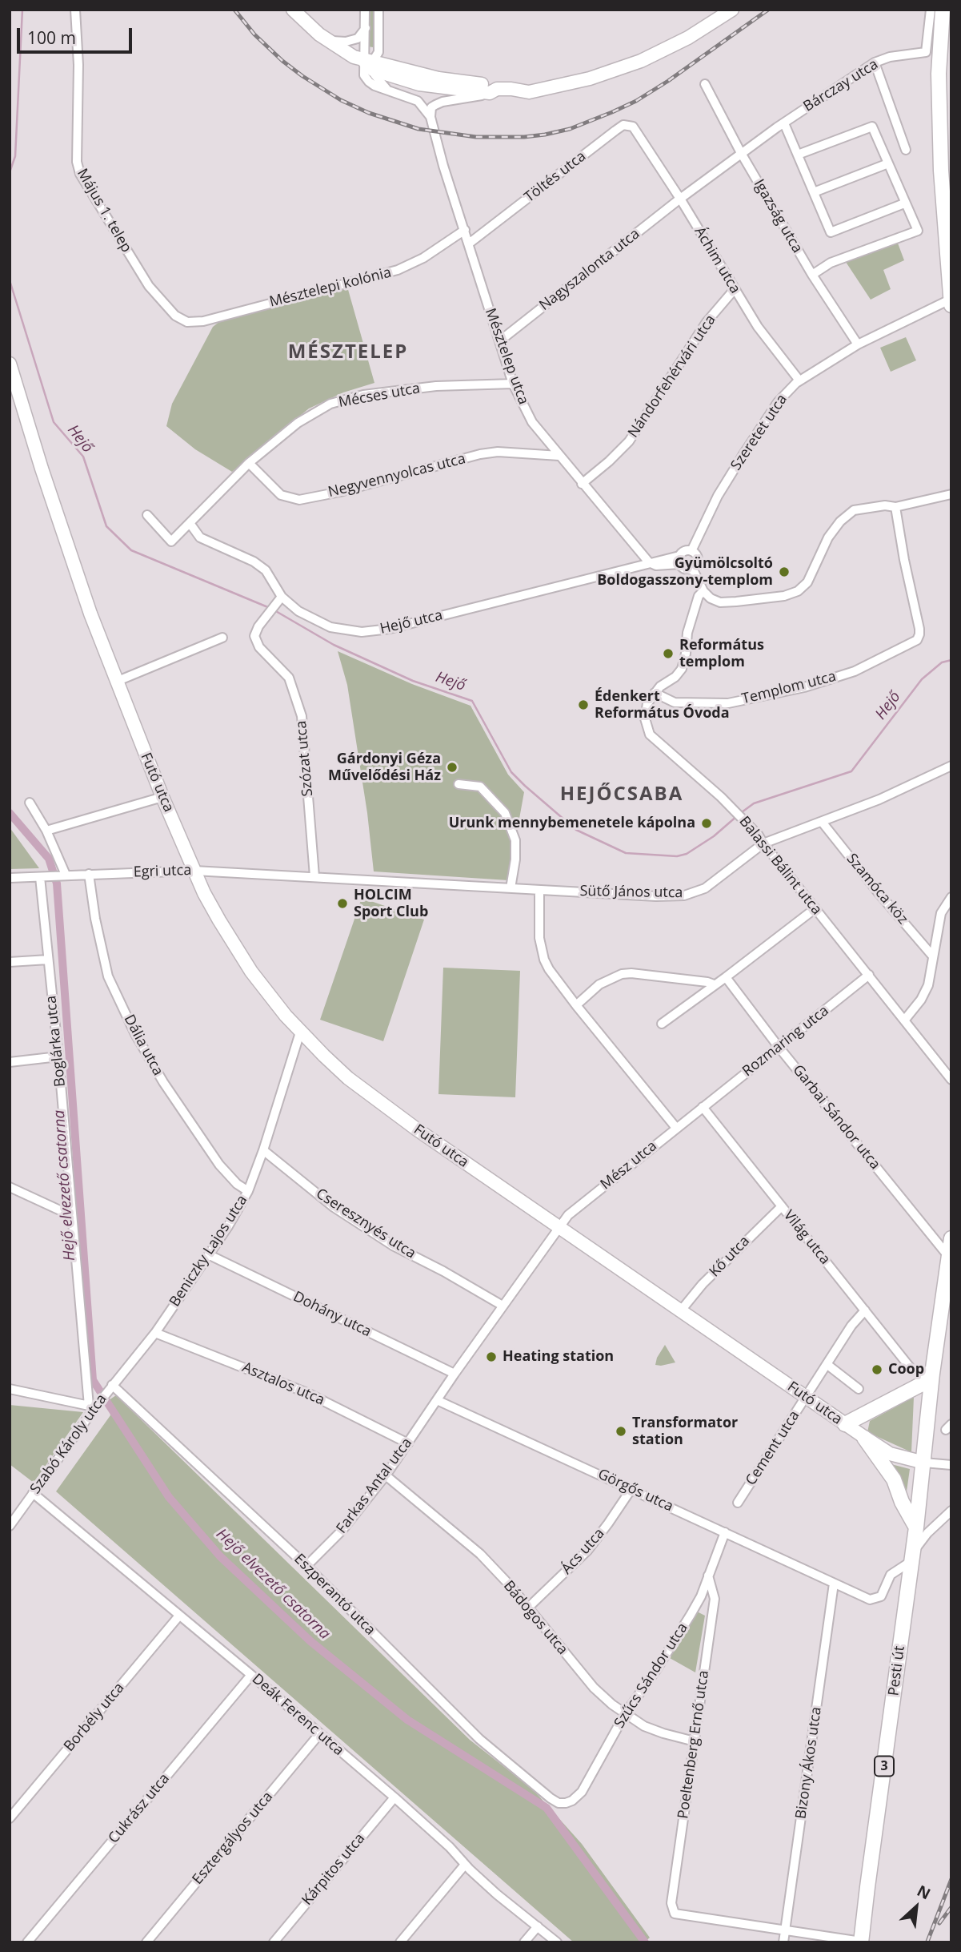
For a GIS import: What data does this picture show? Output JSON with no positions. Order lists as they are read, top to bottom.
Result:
{
  "streets": {
    "main road": ["Futó utca", "Pesti út", "3"],
    "street": [
      "Bárczay utca",
      "Töltés utca",
      "Május 1. telep",
      "Igazság utca",
      "Áchim utca",
      "Nagyszalonta utca",
      "Mésztelepi kolónia",
      "Mésztelep utca",
      "Nándorfehérvári utca",
      "Mécses utca",
      "Szeretet utca",
      "Negyvennyolcas utca",
      "Hejő utca",
      "Templom utca",
      "Szózat utca",
      "Balassi Bálint utca",
      "Egri utca",
      "Szamóca köz",
      "Sütő János utca",
      "Boglárka utca",
      "Rozmaring utca",
      "Dália utca",
      "Garbai Sándor utca",
      "Mész utca",
      "Cseresznyés utca",
      "Világ utca",
      "Beniczky Lajos utca",
      "Kő utca",
      "Dohány utca",
      "Asztalos utca",
      "Szabó Károly utca",
      "Cement utca",
      "Farkas Antal utca",
      "Görgős utca",
      "Ács utca",
      "Eszperantó utca",
      "Bádogos utca",
      "Szűcs Sándor utca",
      "Deák Ferenc utca",
      "Borbély utca",
      "Poeltenberg Ernő utca",
      "Bizony Ákos utca",
      "Cukrász utca",
      "Esztergályos utca",
      "Kárpitos utca"
    ]
  },
  "crossings": [
    ["Bárczay utca", "Igazság utca"],
    ["Bárczay utca", "Áchim utca"],
    ["Bárczay utca", "Nagyszalonta utca"],
    ["Töltés utca", "Áchim utca"],
    ["Töltés utca", "Mésztelep utca"],
    ["Május 1. telep", "Mésztelepi kolónia"],
    ["Igazság utca", "Szeretet utca"],
    ["Áchim utca", "Nagyszalonta utca"],
    ["Áchim utca", "Nándorfehérvári utca"],
    ["Áchim utca", "Szeretet utca"],
    ["Nagyszalonta utca", "Mésztelep utca"],
    ["Mésztelepi kolónia", "Mésztelep utca"],
    ["Mésztelep utca", "Nándorfehérvári utca"],
    ["Mésztelep utca", "Mécses utca"],
    ["Mésztelep utca", "Negyvennyolcas utca"],
    ["Mésztelep utca", "Hejő utca"],
    ["Mécses utca", "Negyvennyolcas utca"],
    ["Mécses utca", "Hejő utca"],
    ["Szeretet utca", "Hejő utca"],
    ["Hejő utca", "Szózat utca"],
    ["Templom utca", "Balassi Bálint utca"],
    ["Szózat utca", "Egri utca"],
    ["Szózat utca", "Sütő János utca"],
    ["Futó utca", "Egri utca"],
    ["Futó utca", "Mész utca"],
    ["Futó utca", "Beniczky Lajos utca"],
    ["Futó utca", "Kő utca"],
    ["Futó utca", "Cement utca"],
    ["Futó utca", "Pesti út"],
    ["Balassi Bálint utca", "Sütő János utca"],
    ["Balassi Bálint utca", "Rozmaring utca"],
    ["Egri utca", "Sütő János utca"],
    ["Egri utca", "Boglárka utca"],
    ["Egri utca", "Dália utca"],
    ["Szamóca köz", "Sütő János utca"],
    ["Boglárka utca", "Szabó Károly utca"],
    ["Rozmaring utca", "Garbai Sándor utca"],
    ["Rozmaring utca", "Mész utca"],
    ["Rozmaring utca", "Világ utca"],
    ["Dália utca", "Beniczky Lajos utca"],
    ["Garbai Sándor utca", "3"],
    ["Mész utca", "Cseresznyés utca"],
    ["Mész utca", "Világ utca"],
    ["Mész utca", "Farkas Antal utca"],
    ["Cseresznyés utca", "Beniczky Lajos utca"],
    ["Cseresznyés utca", "Farkas Antal utca"],
    ["Világ utca", "Kő utca"],
    ["Világ utca", "Cement utca"],
    ["Beniczky Lajos utca", "Dohány utca"],
    ["Beniczky Lajos utca", "Asztalos utca"],
    ["Beniczky Lajos utca", "Szabó Károly utca"],
    ["Beniczky Lajos utca", "Eszperantó utca"],
    ["Dohány utca", "Farkas Antal utca"],
    ["Asztalos utca", "Farkas Antal utca"],
    ["Szabó Károly utca", "Eszperantó utca"],
    ["Szabó Károly utca", "Deák Ferenc utca"],
    ["Farkas Antal utca", "Görgős utca"],
    ["Farkas Antal utca", "Eszperantó utca"],
    ["Farkas Antal utca", "Bádogos utca"],
    ["Görgős utca", "Ács utca"],
    ["Görgős utca", "Pesti út"],
    ["Görgős utca", "Szűcs Sándor utca"],
    ["Görgős utca", "Bizony Ákos utca"],
    ["Ács utca", "Bádogos utca"],
    ["Eszperantó utca", "Szűcs Sándor utca"],
    ["Bádogos utca", "Szűcs Sándor utca"],
    ["Bádogos utca", "Poeltenberg Ernő utca"],
    ["Pesti út", "3"],
    ["Szűcs Sándor utca", "Poeltenberg Ernő utca"],
    ["Deák Ferenc utca", "Borbély utca"],
    ["Deák Ferenc utca", "Cukrász utca"],
    ["Deák Ferenc utca", "Esztergályos utca"],
    ["Deák Ferenc utca", "Kárpitos utca"],
    ["Poeltenberg Ernő utca", "Bizony Ákos utca"]
  ],
  "districts": ["MÉSZTELEP", "HEJŐCSABA"],
  "water": ["Hejő", "Hejő elvezető csatorna"],
  "places": [
    "Gyümölcsoltó Boldogasszony-templom",
    "Református templom",
    "Édenkert Református Óvoda",
    "Gárdonyi Géza Művelődési Ház",
    "Urunk mennybemenetele kápolna",
    "HOLCIM Sport Club",
    "Heating station",
    "Coop",
    "Transformator station"
  ],
  "scale_bar": "100 m",
  "north": "top right"
}
